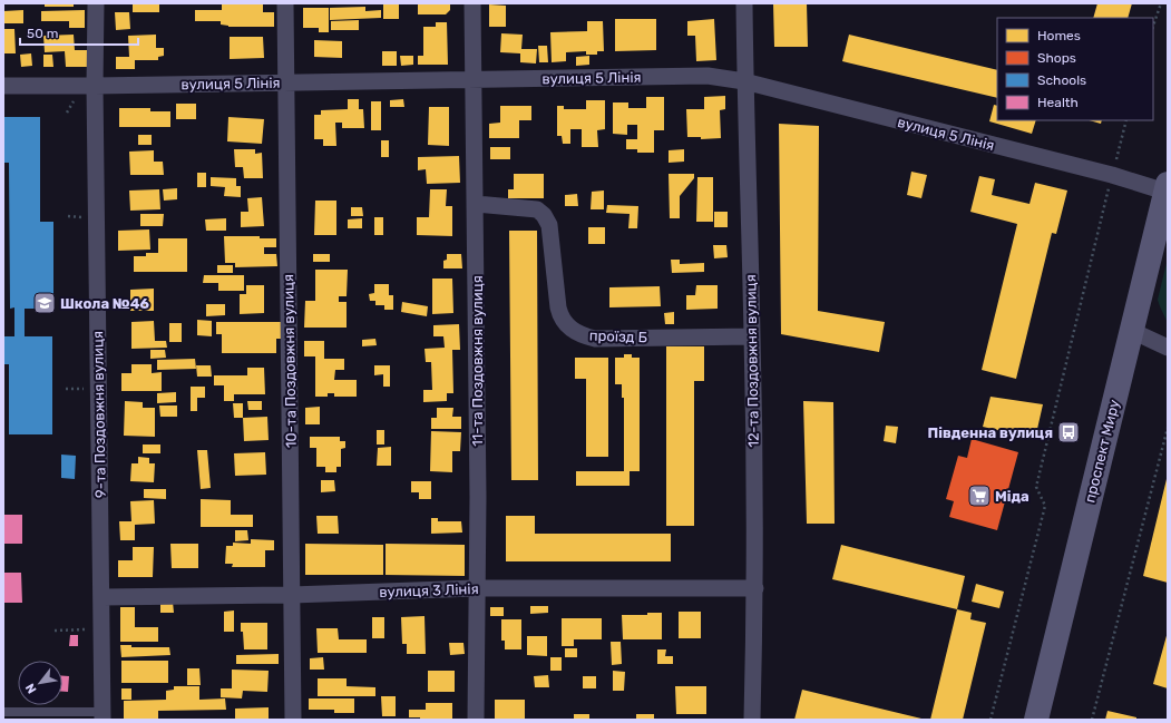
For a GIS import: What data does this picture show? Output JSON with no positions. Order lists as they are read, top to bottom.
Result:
{
  "streets": {
    "main road": ["проспект Миру"],
    "street": [
      "вулиця 5 Лінія",
      "проїзд Б",
      "10-та Поздовжня вулиця",
      "11-та Поздовжня вулиця",
      "12-та Поздовжня вулиця",
      "9-та Поздовжня вулиця",
      "вулиця 3 Лінія"
    ]
  },
  "crossings": [
    ["вулиця 5 Лінія", "10-та Поздовжня вулиця"],
    ["вулиця 5 Лінія", "11-та Поздовжня вулиця"],
    ["вулиця 5 Лінія", "12-та Поздовжня вулиця"],
    ["вулиця 5 Лінія", "9-та Поздовжня вулиця"],
    ["вулиця 5 Лінія", "проспект Миру"],
    ["проїзд Б", "11-та Поздовжня вулиця"],
    ["проїзд Б", "12-та Поздовжня вулиця"],
    ["10-та Поздовжня вулиця", "вулиця 3 Лінія"],
    ["11-та Поздовжня вулиця", "вулиця 3 Лінія"],
    ["12-та Поздовжня вулиця", "вулиця 3 Лінія"],
    ["9-та Поздовжня вулиця", "вулиця 3 Лінія"]
  ],
  "places": {
    "school or university": ["Школа №46"],
    "bus stop": ["Південна вулиця"],
    "supermarket": ["Міда"]
  },
  "legend": [
    "Homes",
    "Shops",
    "Schools",
    "Health"
  ],
  "scale_bar": "50 m",
  "north": "bottom left"
}
